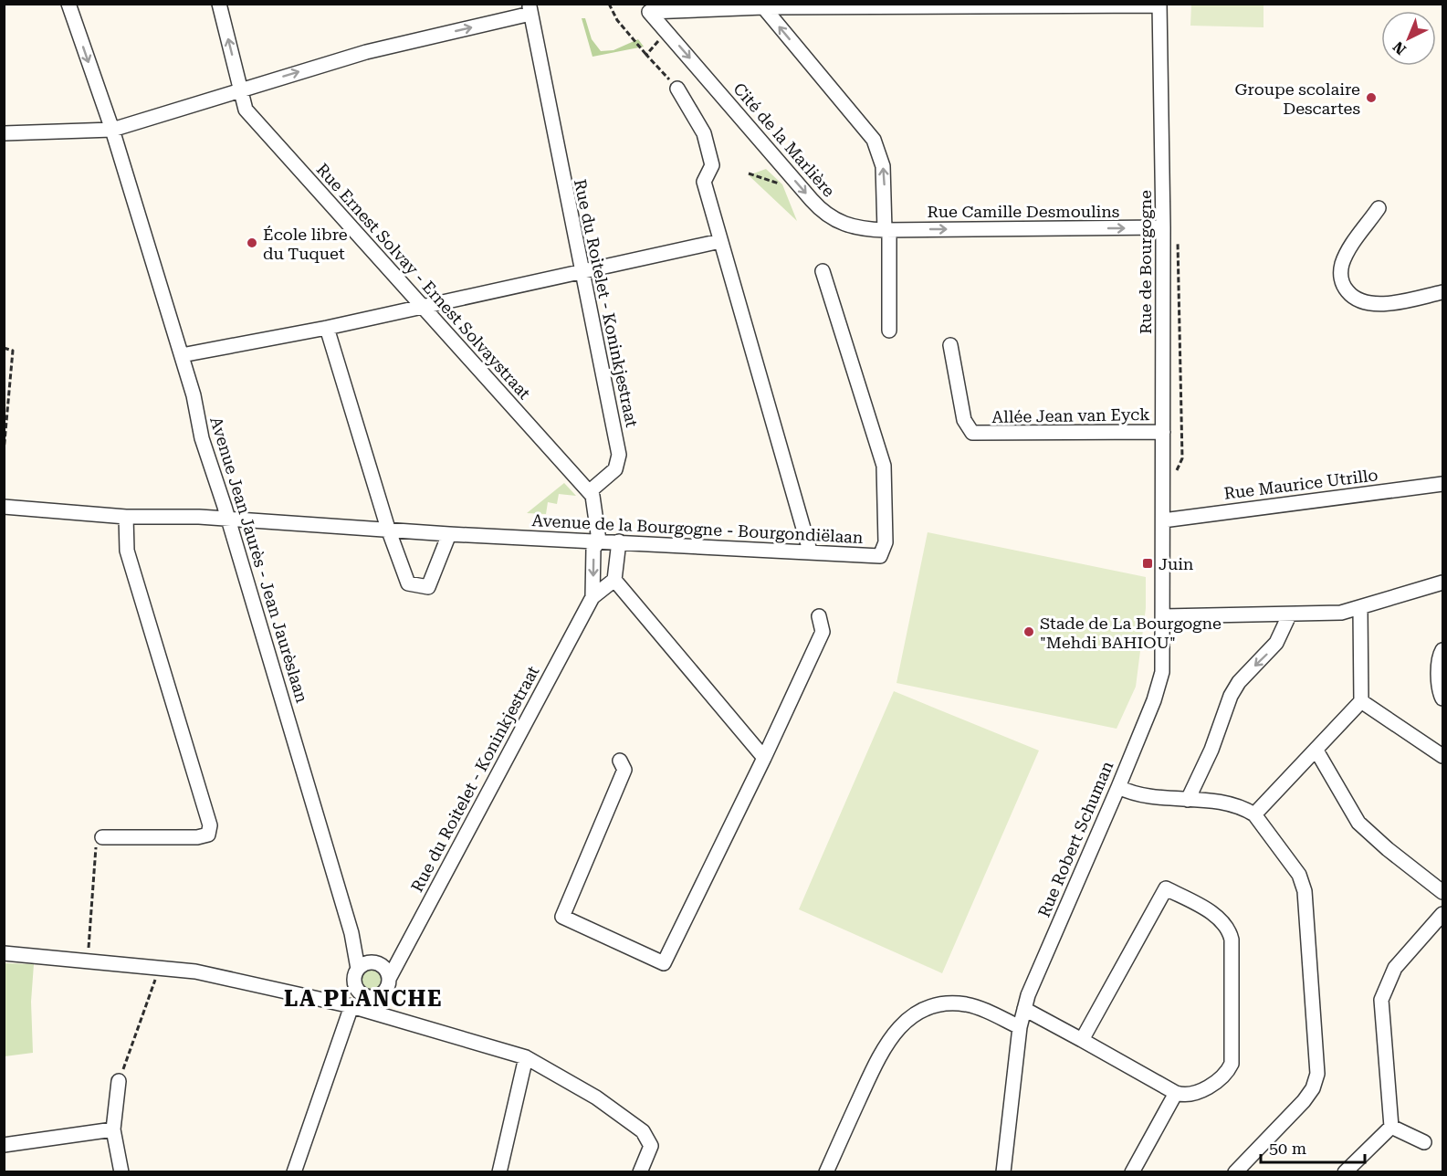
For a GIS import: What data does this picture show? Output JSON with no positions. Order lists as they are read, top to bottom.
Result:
{
  "streets": {
    "street": [
      "Cité de la Marlière",
      "Rue Camille Desmoulins",
      "Rue de Bourgogne",
      "Rue Ernest Solvay - Ernest Solvaystraat",
      "Rue du Roitelet - Koninkjestraat",
      "Allée Jean van Eyck",
      "Rue Maurice Utrillo",
      "Avenue de la Bourgogne - Bourgondiëlaan",
      "Avenue Jean Jaurès - Jean Jaurèslaan",
      "Rue Robert Schuman"
    ]
  },
  "crossings": [
    ["Cité de la Marlière", "Rue Camille Desmoulins"],
    ["Rue Camille Desmoulins", "Rue de Bourgogne"],
    ["Rue de Bourgogne", "Allée Jean van Eyck"],
    ["Rue de Bourgogne", "Rue Maurice Utrillo"],
    ["Rue de Bourgogne", "Rue Robert Schuman"],
    ["Rue Ernest Solvay - Ernest Solvaystraat", "Rue du Roitelet - Koninkjestraat"],
    ["Rue du Roitelet - Koninkjestraat", "Avenue de la Bourgogne - Bourgondiëlaan"],
    ["Rue du Roitelet - Koninkjestraat", "Avenue Jean Jaurès - Jean Jaurèslaan"],
    ["Rue Maurice Utrillo", "Rue Robert Schuman"],
    ["Avenue de la Bourgogne - Bourgondiëlaan", "Avenue Jean Jaurès - Jean Jaurèslaan"]
  ],
  "one_way": ["Rue Camille Desmoulins"],
  "districts": ["LA PLANCHE"],
  "places": {
    "other": ["Groupe scolaire Descartes", "École libre du Tuquet", "Stade de La Bourgogne \"Mehdi BAHIOU\""],
    "transit": ["Juin"]
  },
  "scale_bar": "50 m",
  "north": "bottom left"
}
